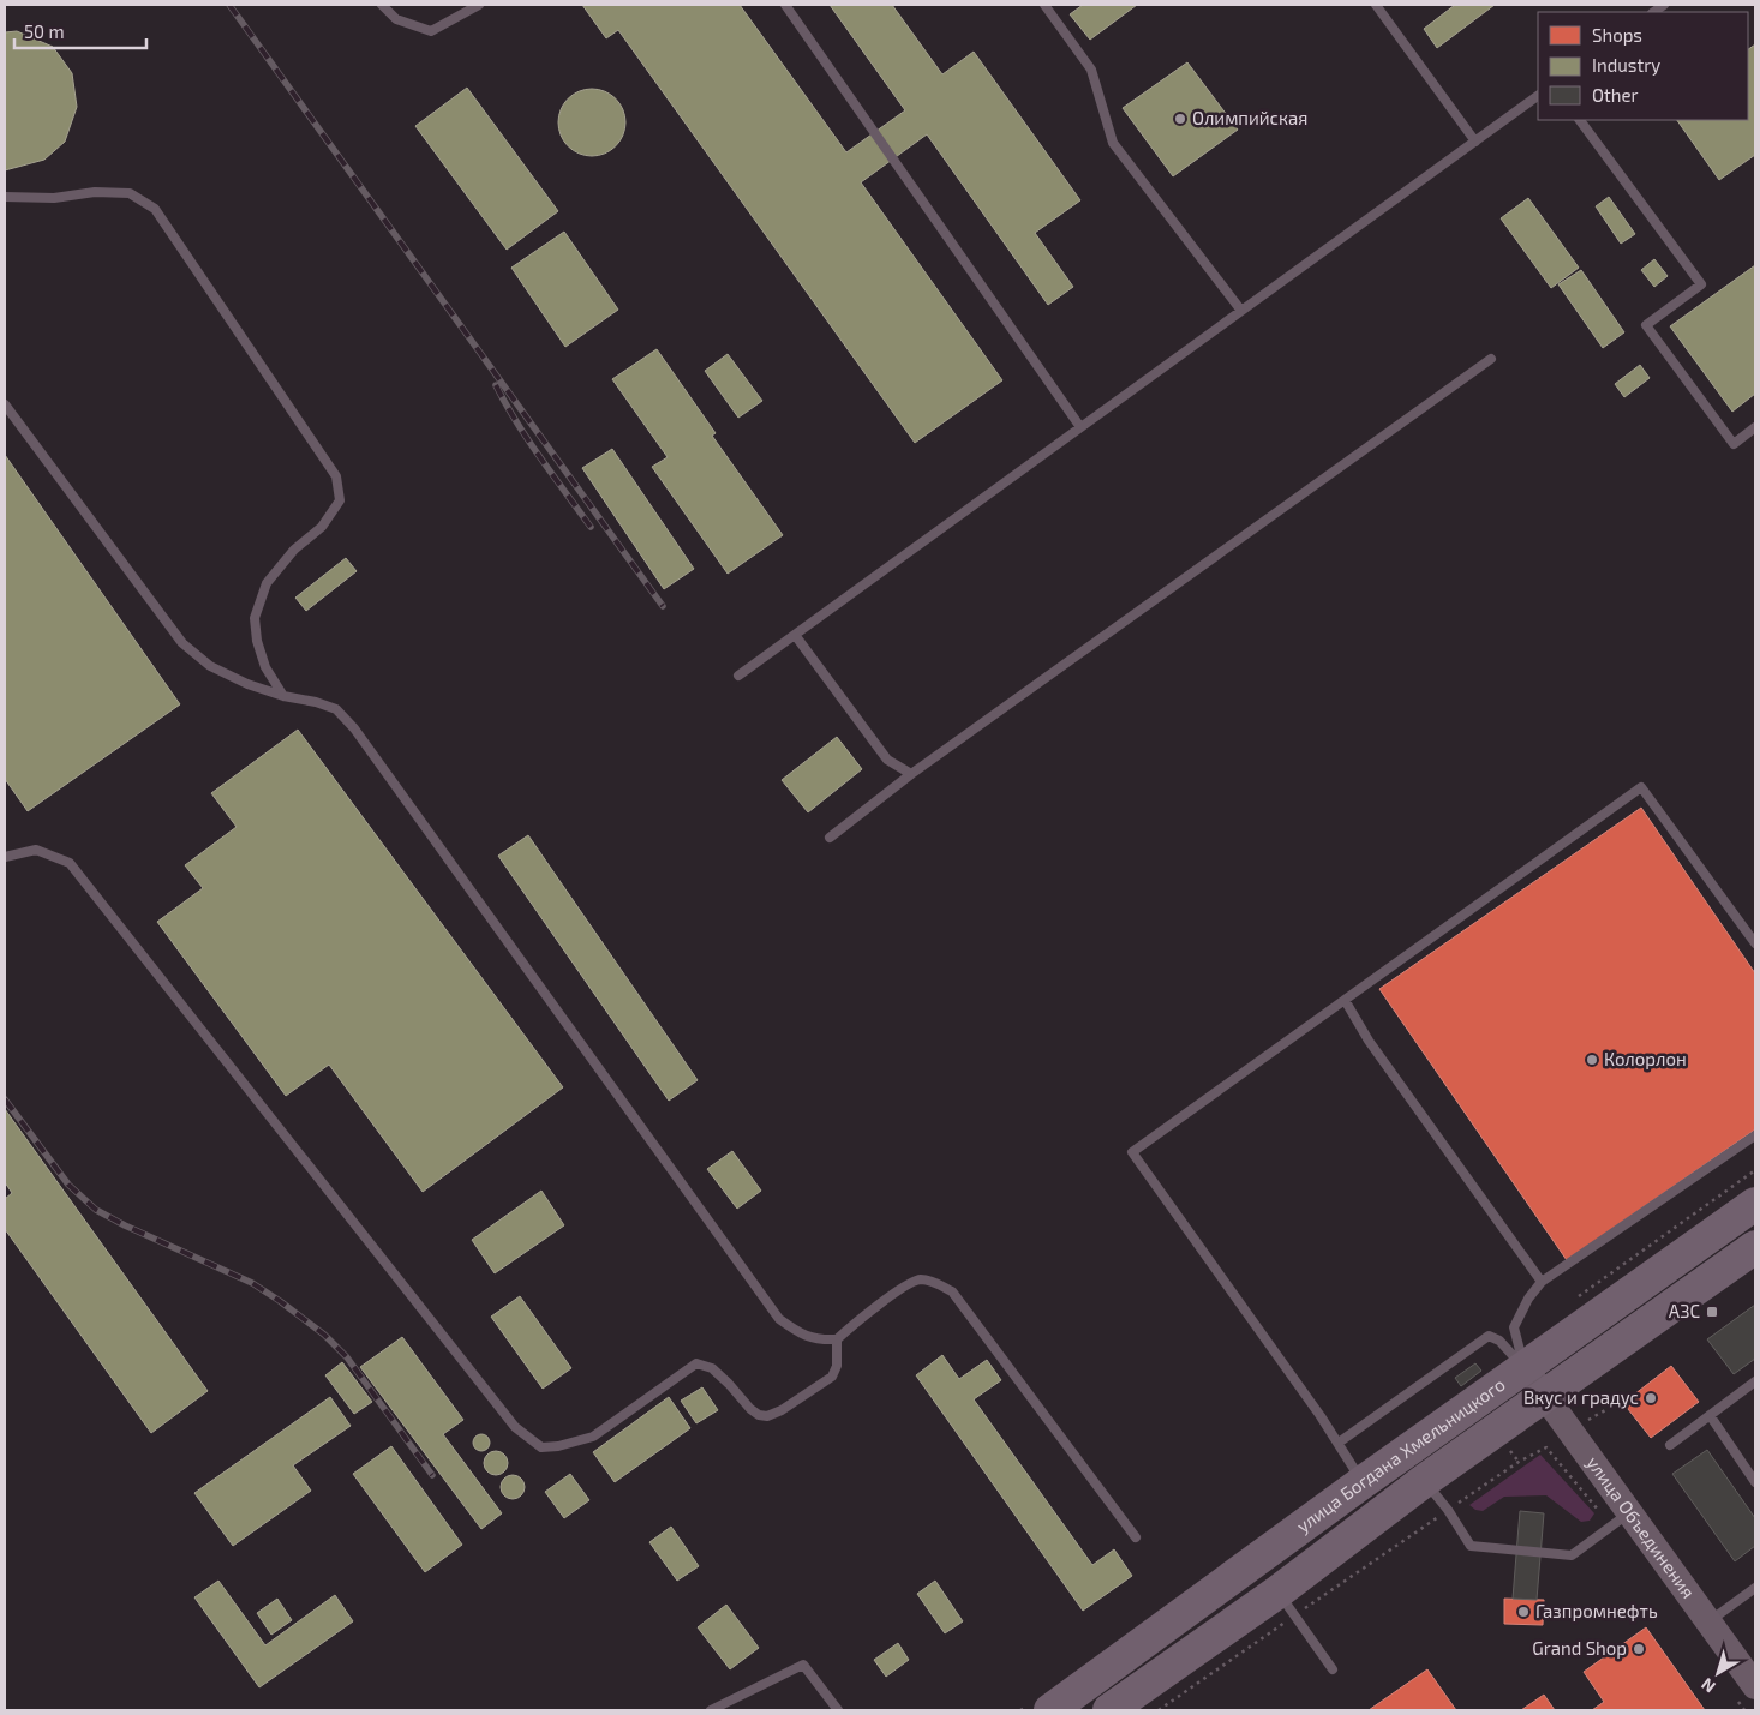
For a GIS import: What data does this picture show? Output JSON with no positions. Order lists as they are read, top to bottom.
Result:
{
  "streets": {
    "highway": ["улица Богдана Хмельницкого"],
    "street": ["улица Объединения"]
  },
  "crossings": [
    ["улица Богдана Хмельницкого", "улица Объединения"]
  ],
  "places": {
    "other": [
      "Олимпийская",
      "Колорлон",
      "Вкус и градус",
      "Газпромнефть",
      "Grand Shop"
    ],
    "transit": ["АЗС"]
  },
  "legend": ["Shops", "Industry", "Other"],
  "scale_bar": "50 m",
  "north": "bottom left"
}
